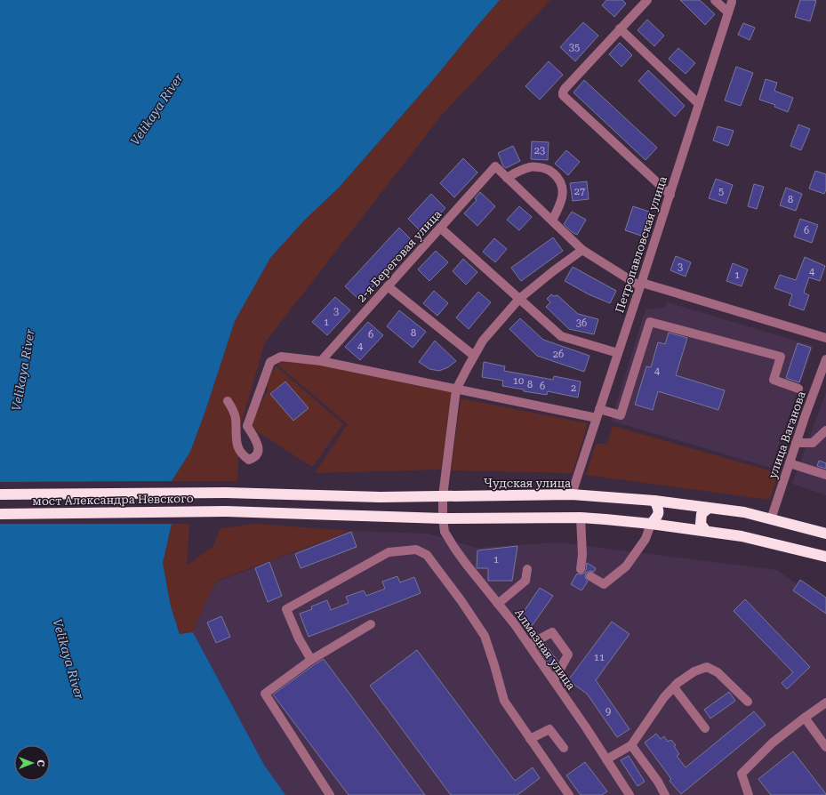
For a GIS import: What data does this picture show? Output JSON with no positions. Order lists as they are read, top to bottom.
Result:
{
  "streets": {
    "highway": ["Чудская улица", "мост Александра Невского"],
    "street": [
      "Петропавловская улица",
      "2-я Береговая улица",
      "улица Ваганова",
      "Алмазная улица"
    ]
  },
  "crossings": [
    ["Петропавловская улица", "Чудская улица"],
    ["улица Ваганова", "Чудская улица"],
    ["Чудская улица", "мост Александра Невского"],
    ["Чудская улица", "Алмазная улица"],
    ["мост Александра Невского", "Алмазная улица"]
  ],
  "water": ["Velikaya River"],
  "house_numbers": [
    "35",
    "23",
    "27",
    "5",
    "8",
    "6",
    "3",
    "4",
    "1",
    "3",
    "1",
    "36",
    "8",
    "6",
    "4",
    "26",
    "4",
    "10",
    "8",
    "6",
    "2",
    "1",
    "11",
    "9"
  ],
  "north": "right"
}
